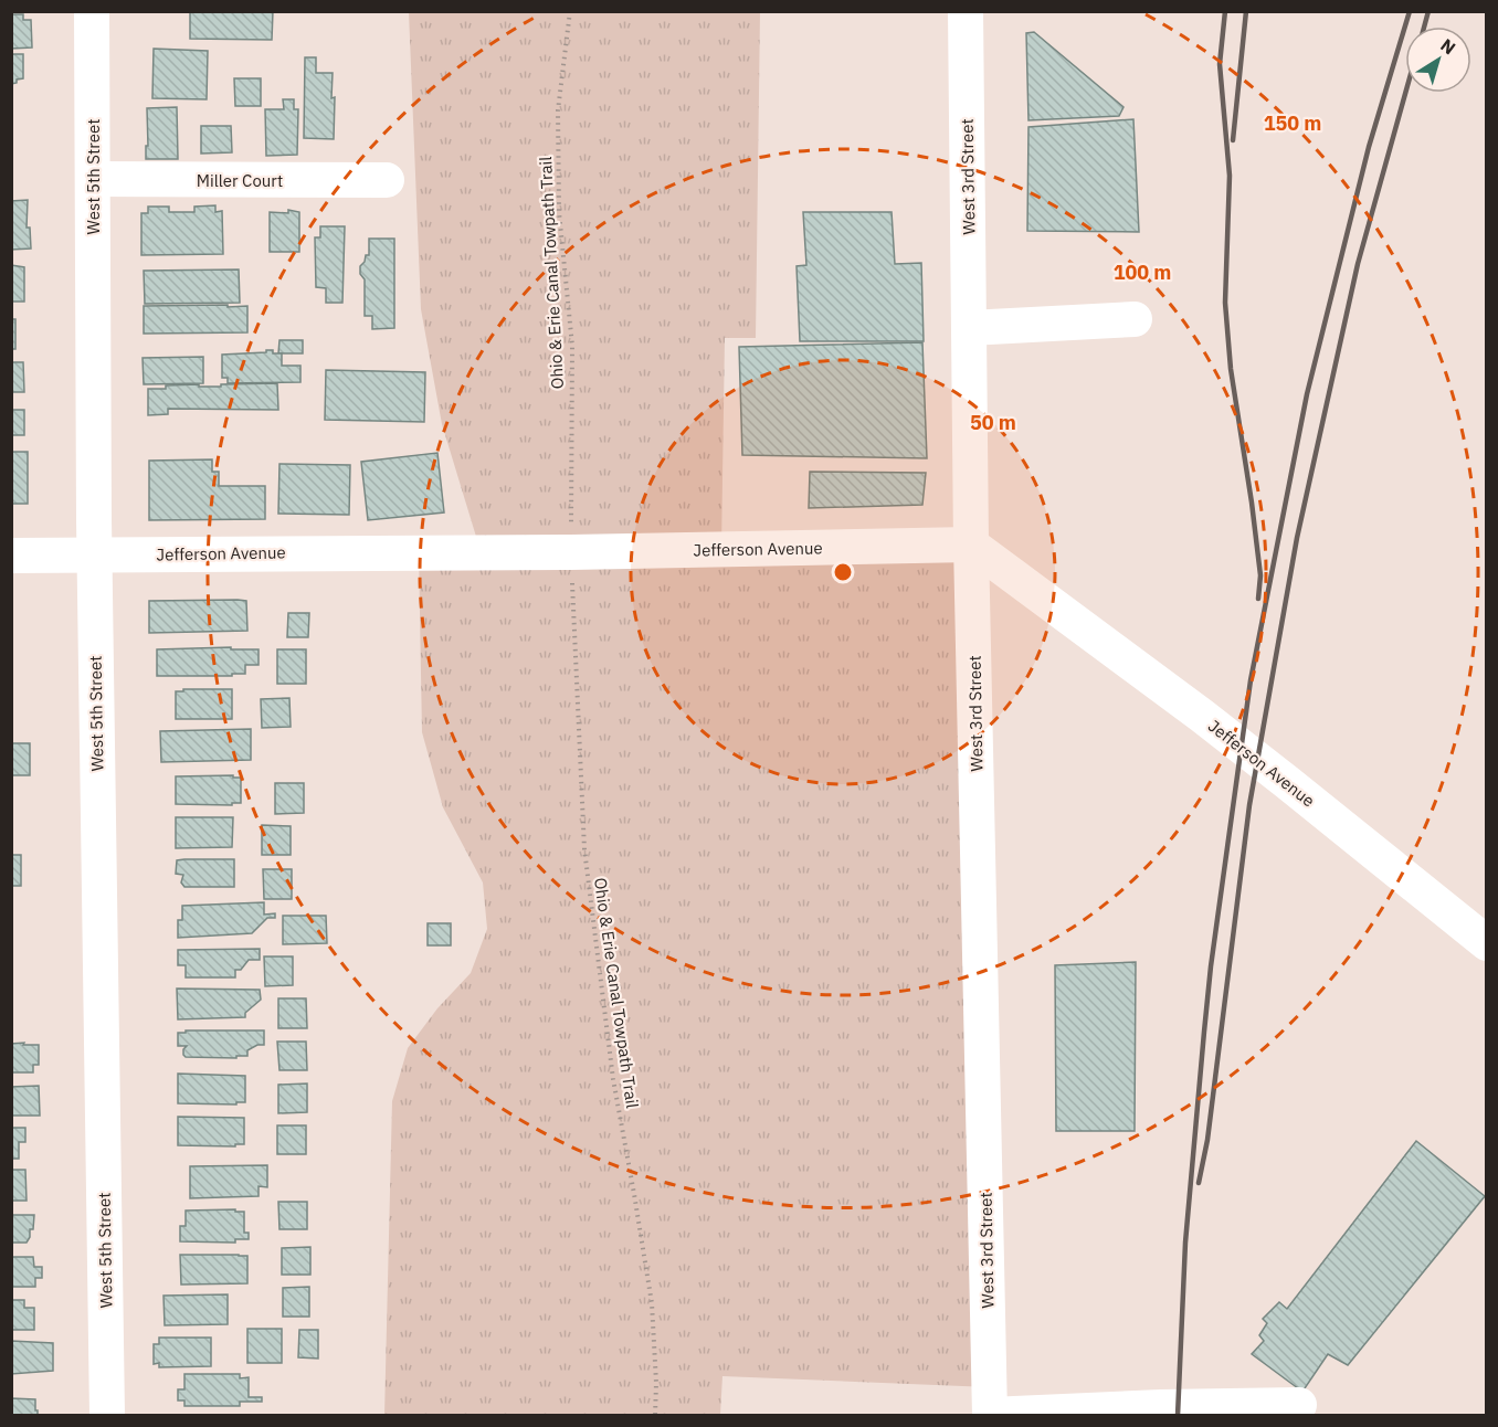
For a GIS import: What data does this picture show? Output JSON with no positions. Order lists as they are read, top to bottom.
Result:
{
  "streets": {
    "street": [
      "West 5th Street",
      "West 3rd Street",
      "Miller Court",
      "Jefferson Avenue"
    ],
    "path": ["Ohio & Erie Canal Towpath Trail"]
  },
  "crossings": [
    ["West 5th Street", "Miller Court"],
    ["West 5th Street", "Jefferson Avenue"],
    ["West 3rd Street", "Jefferson Avenue"]
  ],
  "north": "top right",
  "rings": ["150 m", "100 m", "50 m"]
}
